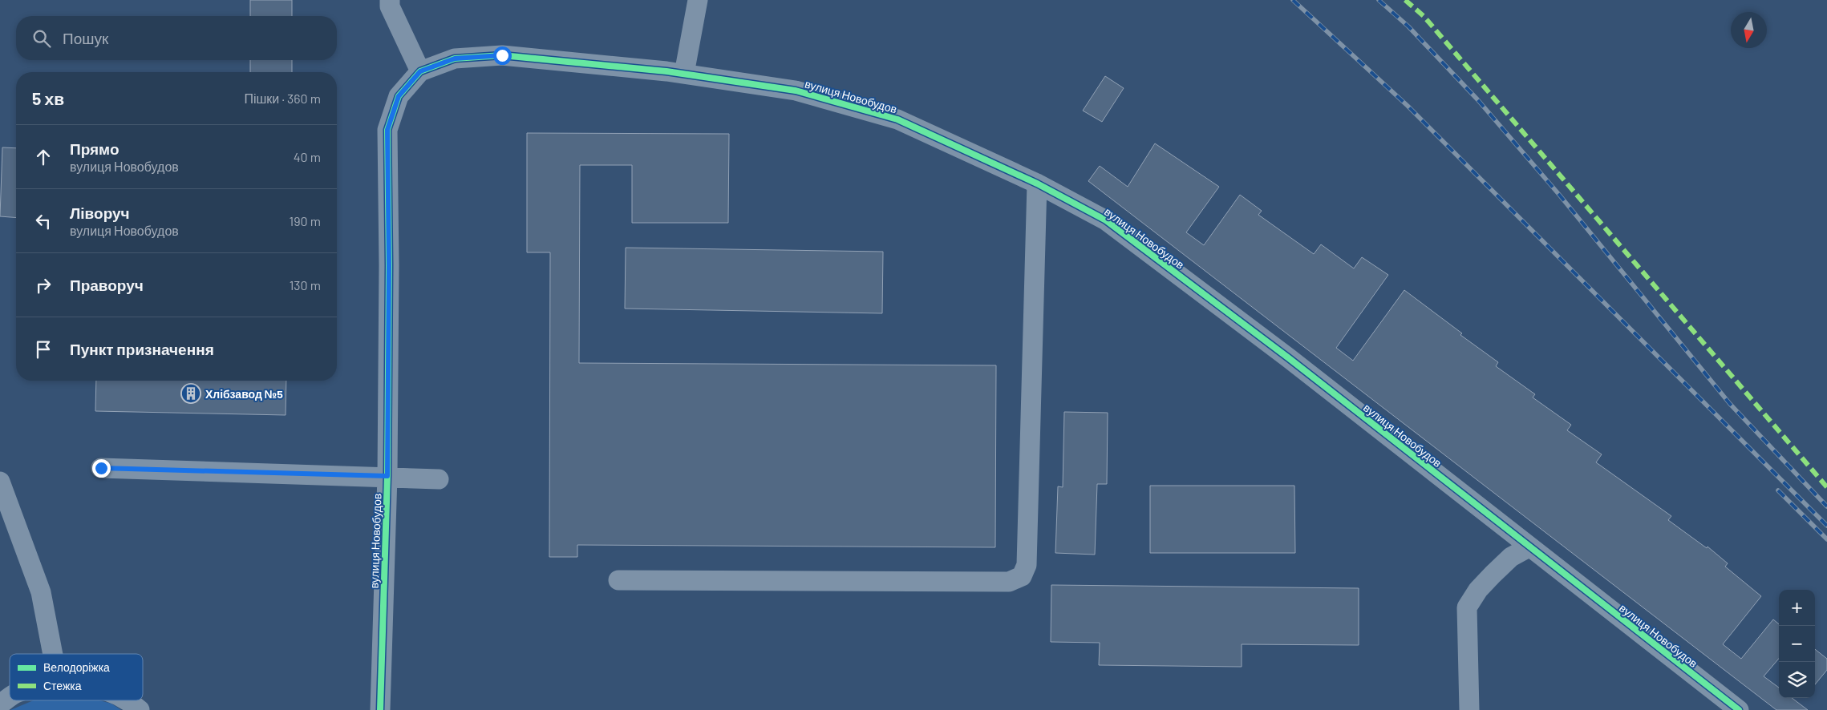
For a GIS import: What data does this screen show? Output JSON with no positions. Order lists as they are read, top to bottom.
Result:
{
  "streets": {
    "street": ["вулиця Новобудов"]
  },
  "places": {
    "building": ["Хлібзавод №5"]
  },
  "legend": ["Велодоріжка", "Стежка"],
  "north": "bottom",
  "page": {
    "search": "Пошук",
    "heading": ["5 хв", "Пішки · 360 m"],
    "list": [
      ["Прямо", "вулиця Новобудов", "40 m"],
      ["Ліворуч", "вулиця Новобудов", "190 m"],
      ["Праворуч", "130 m"],
      "Пункт призначення"
    ],
    "map_buttons": ["+", "−"]
  }
}
